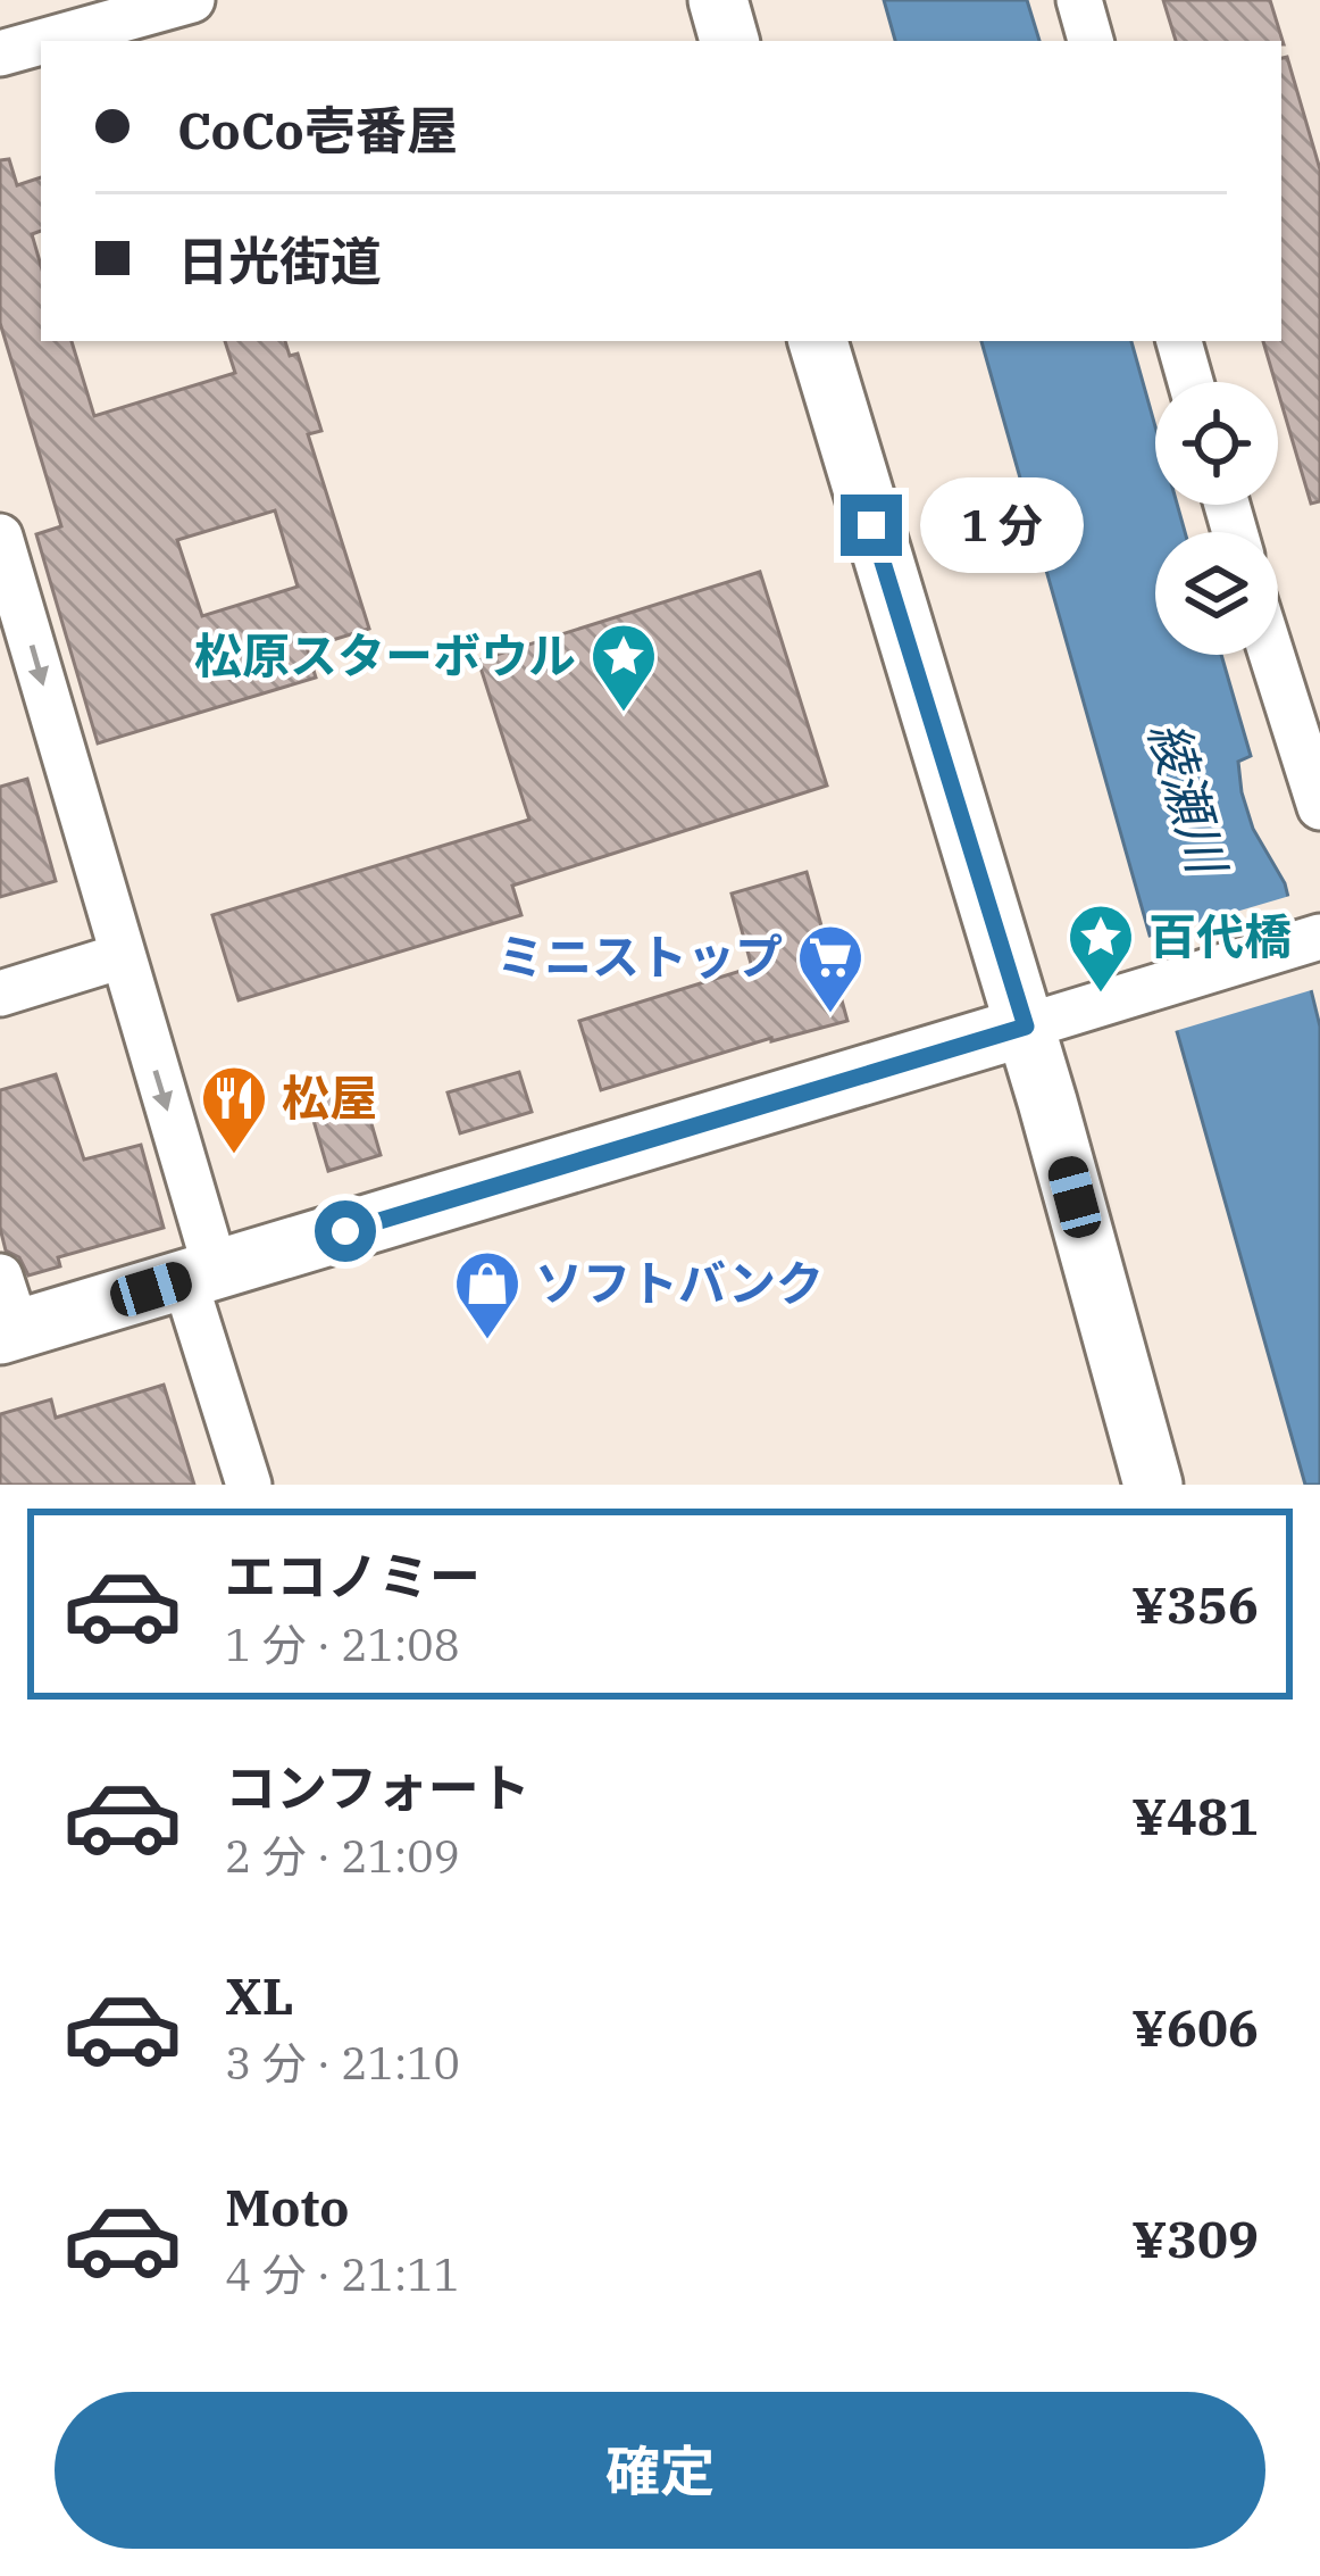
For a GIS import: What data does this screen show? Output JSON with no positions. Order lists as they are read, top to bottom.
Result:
{
  "water": ["綾瀬川"],
  "places": {
    "place": ["松原スターボウル", "百代橋"],
    "supermarket": ["ミニストップ"],
    "restaurant": ["松屋"],
    "shop": ["ソフトバンク"]
  },
  "page": {
    "banner": ["CoCo壱番屋", "日光街道"],
    "bubble": "1 分",
    "list": [
      {
        "name": "エコノミー",
        "note": "1 分 · 21:08",
        "value": "¥356"
      },
      {
        "name": "コンフォート",
        "note": "2 分 · 21:09",
        "value": "¥481"
      },
      {
        "name": "XL",
        "note": "3 分 · 21:10",
        "value": "¥606"
      },
      {
        "name": "Moto",
        "note": "4 分 · 21:11",
        "value": "¥309"
      }
    ],
    "buttons": "確定"
  }
}
